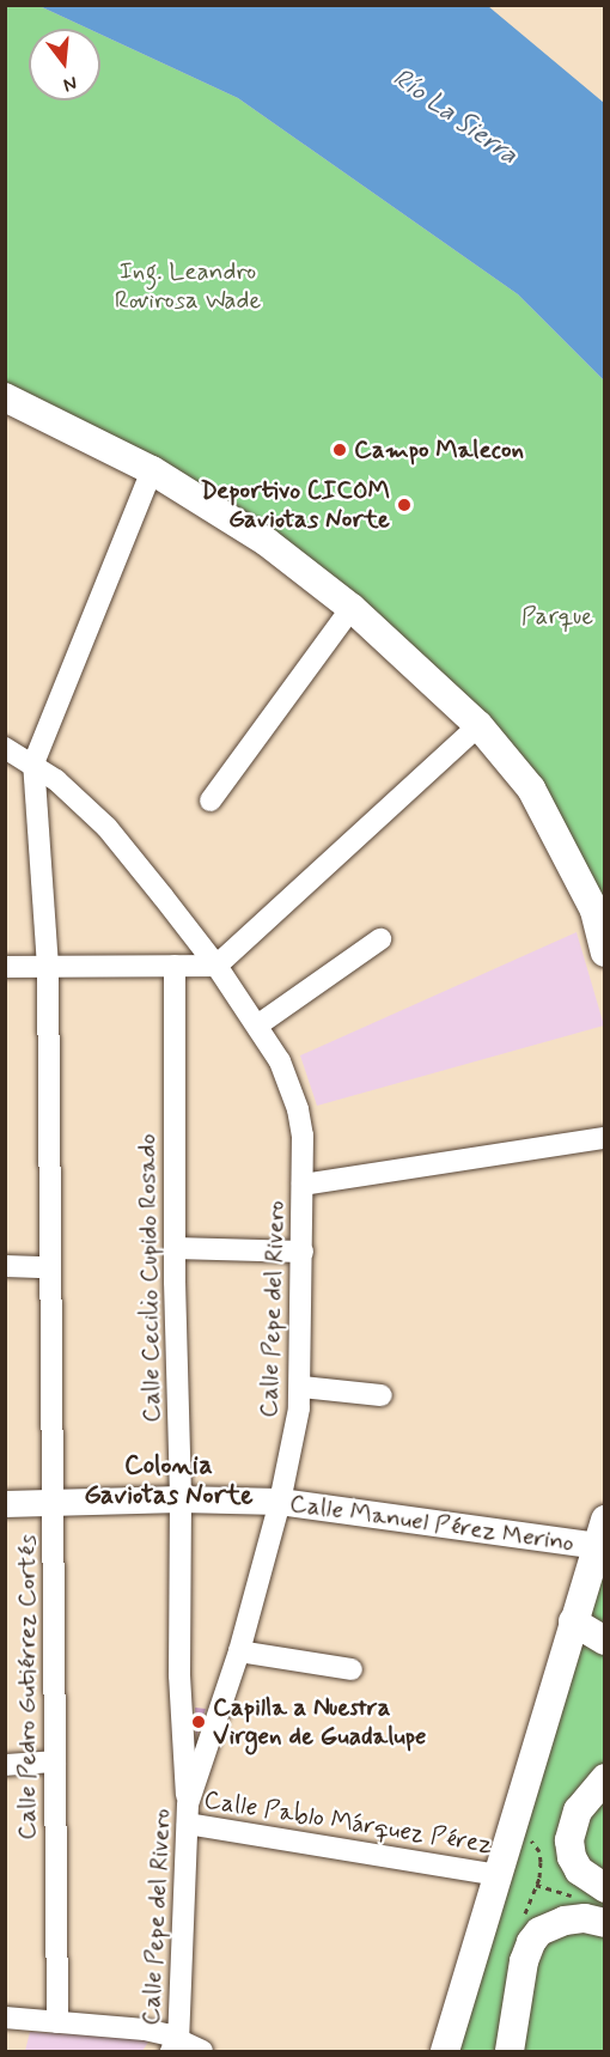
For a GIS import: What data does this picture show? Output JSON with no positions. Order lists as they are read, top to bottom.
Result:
{
  "streets": {
    "street": [
      "Calle Cecilio Cupido Rosado",
      "Calle Pepe del Rivero",
      "Calle Manuel Pérez Merino",
      "Calle Pedro Gutiérrez Cortés",
      "Calle Pablo Márquez Pérez"
    ]
  },
  "crossings": [
    ["Calle Cecilio Cupido Rosado", "Calle Pepe del Rivero"],
    ["Calle Cecilio Cupido Rosado", "Calle Manuel Pérez Merino"],
    ["Calle Cecilio Cupido Rosado", "Calle Pablo Márquez Pérez"],
    ["Calle Pepe del Rivero", "Calle Manuel Pérez Merino"],
    ["Calle Pepe del Rivero", "Calle Pedro Gutiérrez Cortés"],
    ["Calle Pepe del Rivero", "Calle Pablo Márquez Pérez"],
    ["Calle Manuel Pérez Merino", "Calle Pedro Gutiérrez Cortés"]
  ],
  "districts": ["Colonia Gaviotas Norte"],
  "water": ["Río La Sierra"],
  "parks": ["Ing. Leandro Rovirosa Wade", "Parque"],
  "places": ["Campo Malecon", "Deportivo CICOM Gaviotas Norte", "Capilla a Nuestra Virgen de Guadalupe"],
  "north": "bottom"
}
